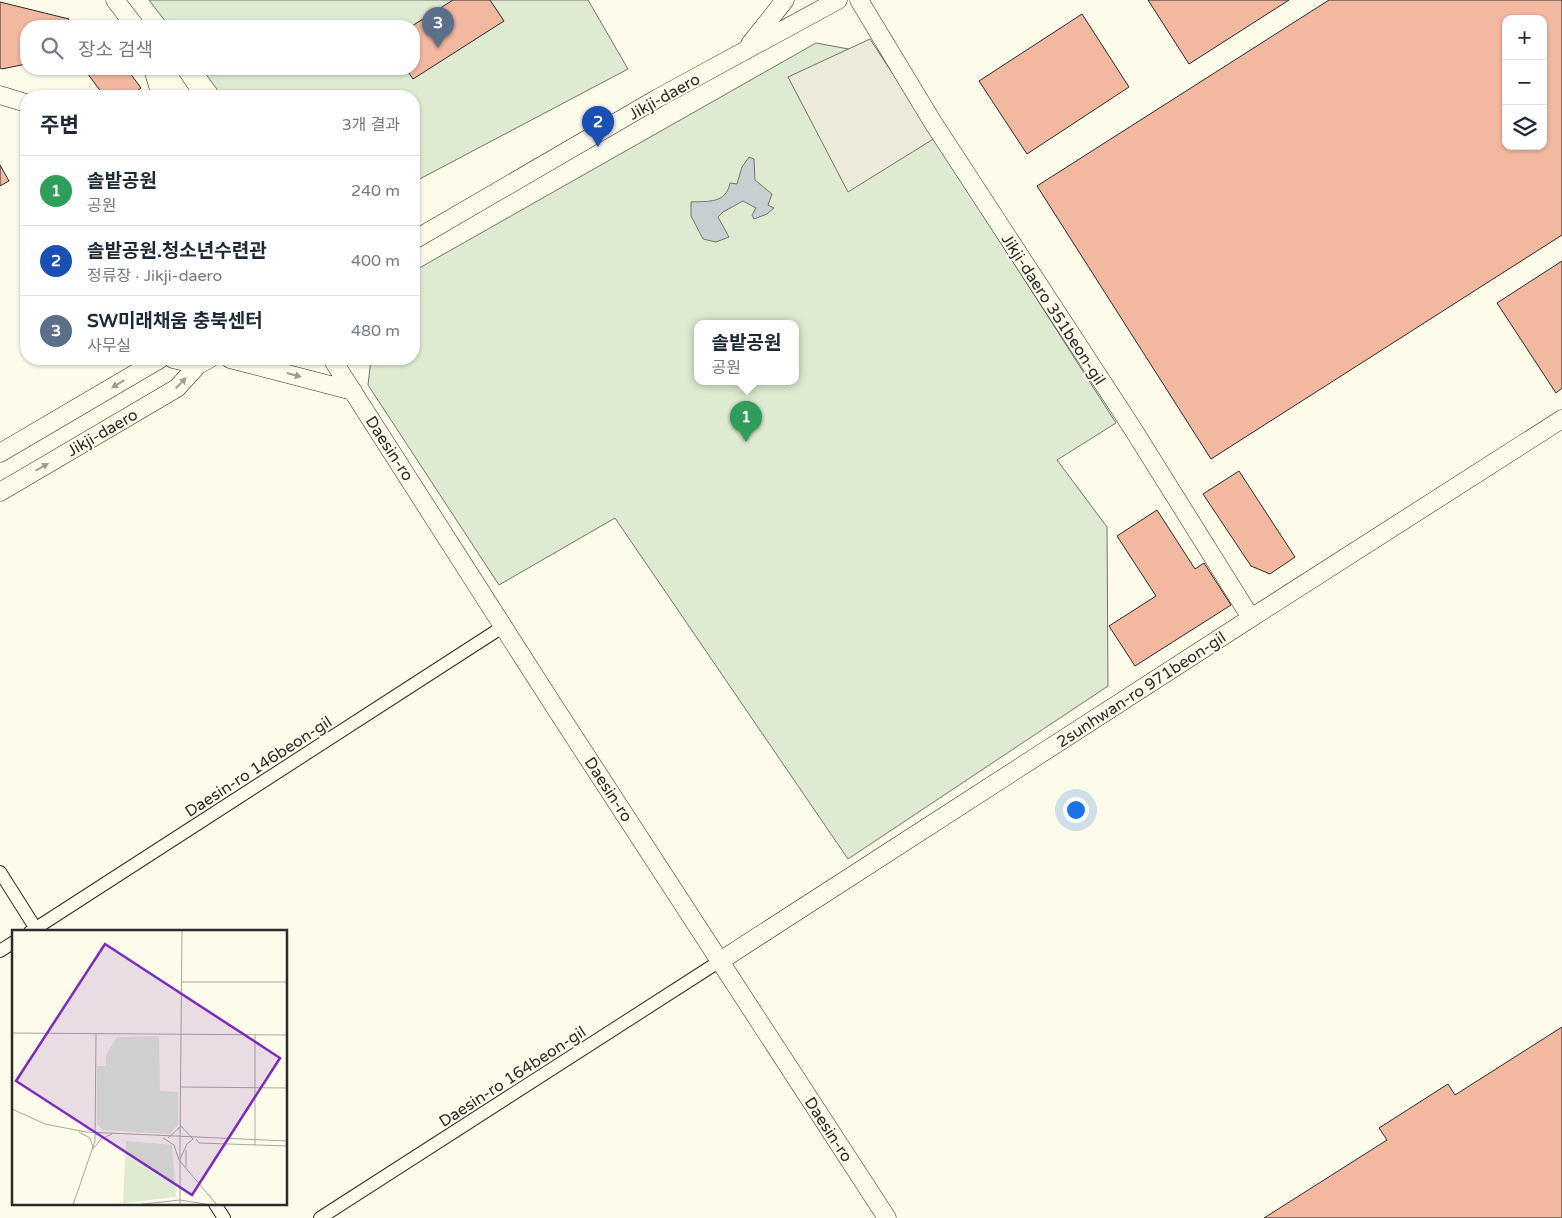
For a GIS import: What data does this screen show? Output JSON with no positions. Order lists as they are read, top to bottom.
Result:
{
  "streets": {
    "street": [
      "Jikji-daero",
      "Jikji-daero 351beon-gil",
      "Daesin-ro",
      "2sunhwan-ro 971beon-gil",
      "Daesin-ro 146beon-gil",
      "Daesin-ro 164beon-gil"
    ]
  },
  "crossings": [
    ["Jikji-daero 351beon-gil", "2sunhwan-ro 971beon-gil"],
    ["Daesin-ro", "2sunhwan-ro 971beon-gil"],
    ["Daesin-ro", "Daesin-ro 146beon-gil"],
    ["Daesin-ro", "Daesin-ro 164beon-gil"],
    ["2sunhwan-ro 971beon-gil", "Daesin-ro 164beon-gil"]
  ],
  "page": {
    "pins": ["3", "2", "1"],
    "map_buttons": ["+", "−"],
    "search": "장소 검색",
    "heading": ["주변", "3개 결과"],
    "list": [
      {
        "mark": "1",
        "name": "솔밭공원",
        "note": "공원",
        "value": "240 m"
      },
      {
        "mark": "2",
        "name": "솔밭공원.청소년수련관",
        "note": "정류장 · Jikji-daero",
        "value": "400 m"
      },
      {
        "mark": "3",
        "name": "SW미래채움 충북센터",
        "note": "사무실",
        "value": "480 m"
      }
    ],
    "popup": ["솔밭공원", "공원"]
  }
}
